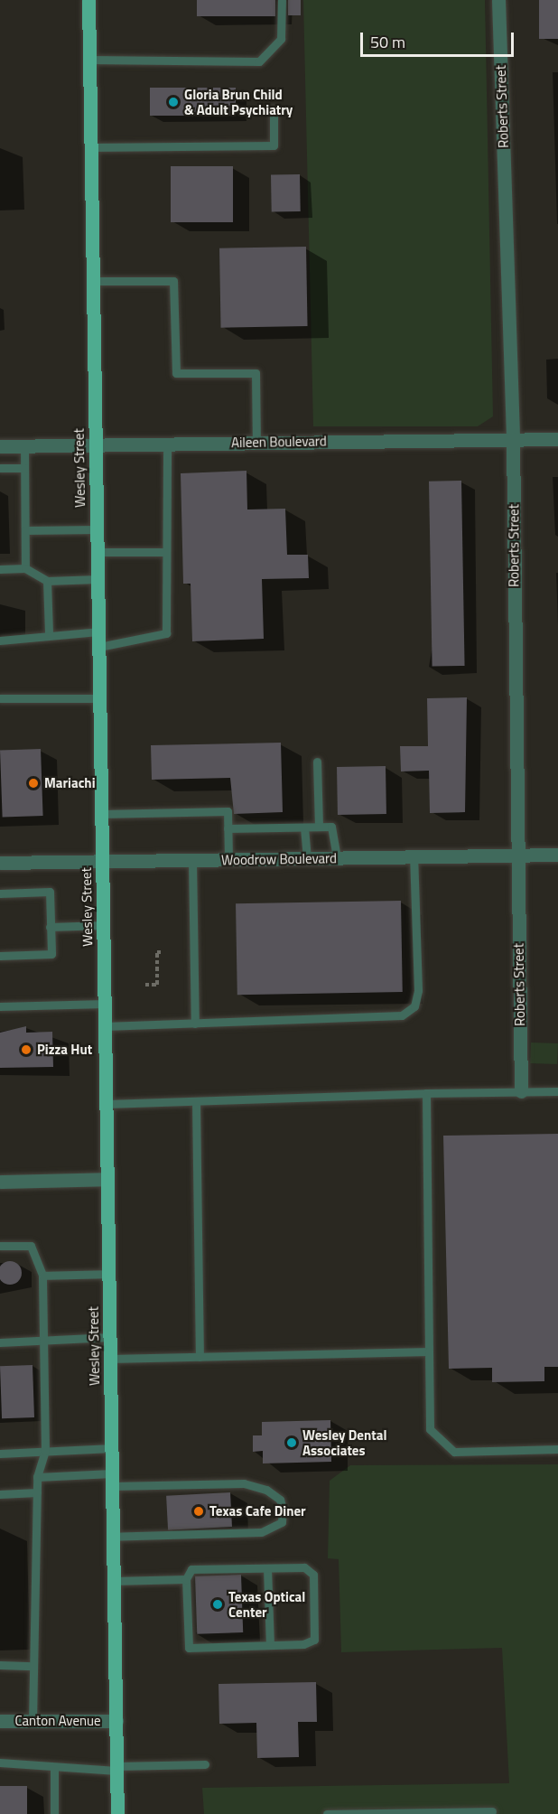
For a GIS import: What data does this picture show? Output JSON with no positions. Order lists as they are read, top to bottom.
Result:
{
  "streets": {
    "main road": ["Wesley Street"],
    "street": [
      "Roberts Street",
      "Aileen Boulevard",
      "Woodrow Boulevard",
      "Canton Avenue"
    ]
  },
  "crossings": [
    ["Roberts Street", "Aileen Boulevard"],
    ["Roberts Street", "Woodrow Boulevard"],
    ["Aileen Boulevard", "Wesley Street"],
    ["Wesley Street", "Woodrow Boulevard"],
    ["Wesley Street", "Canton Avenue"]
  ],
  "places": [
    "Gloria Brun Child & Adult Psychiatry",
    "Mariachi",
    "Pizza Hut",
    "Wesley Dental Associates",
    "Texas Cafe Diner",
    "Texas Optical Center"
  ],
  "scale_bar": "50 m"
}
